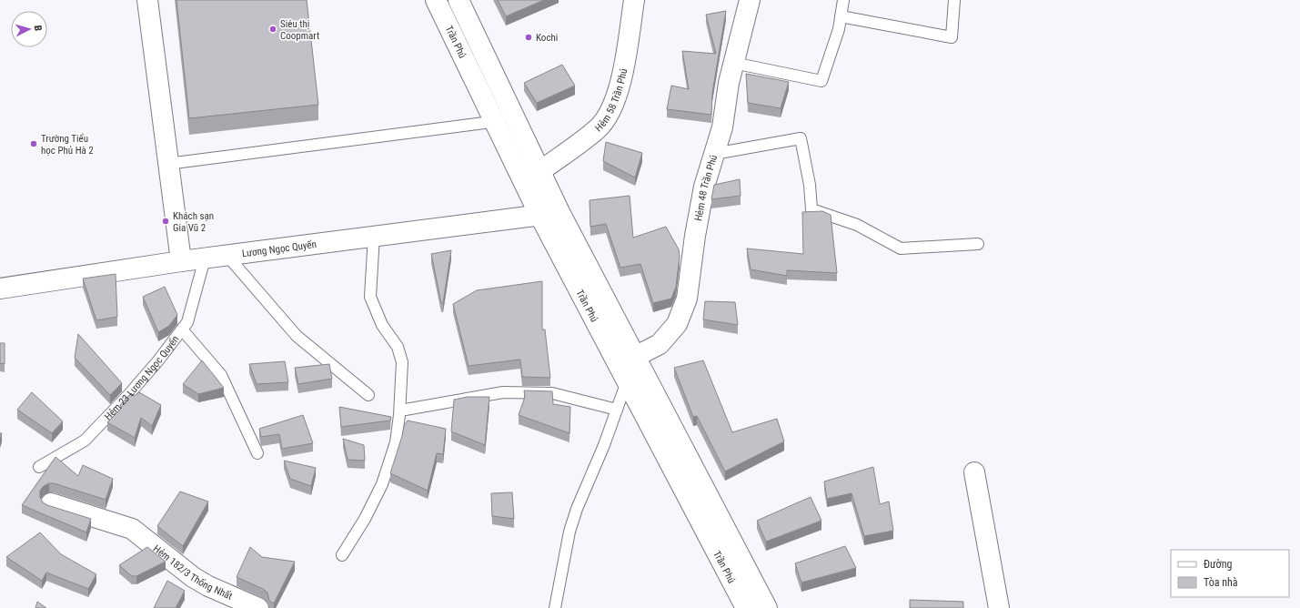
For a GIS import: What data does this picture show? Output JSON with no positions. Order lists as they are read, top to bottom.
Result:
{
  "streets": {
    "street": [
      "Trần Phú",
      "Hẻm 58 Trần Phú",
      "Hẻm 48 Trần Phú",
      "Lương Ngọc Quyến",
      "Hẻm 182/3 Thống Nhất"
    ],
    "lane": ["Hẻm 23 Lương Ngọc Quyến"]
  },
  "crossings": [
    ["Trần Phú", "Hẻm 58 Trần Phú"],
    ["Trần Phú", "Hẻm 48 Trần Phú"],
    ["Trần Phú", "Lương Ngọc Quyến"],
    ["Lương Ngọc Quyến", "Hẻm 23 Lương Ngọc Quyến"]
  ],
  "places": [
    "Siêu thị Coopmart",
    "Kochi",
    "Trường Tiểu học Phủ Hà 2",
    "Khách sạn Gia Vũ 2"
  ],
  "legend": ["Đường", "Tòa nhà"],
  "north": "right"
}
